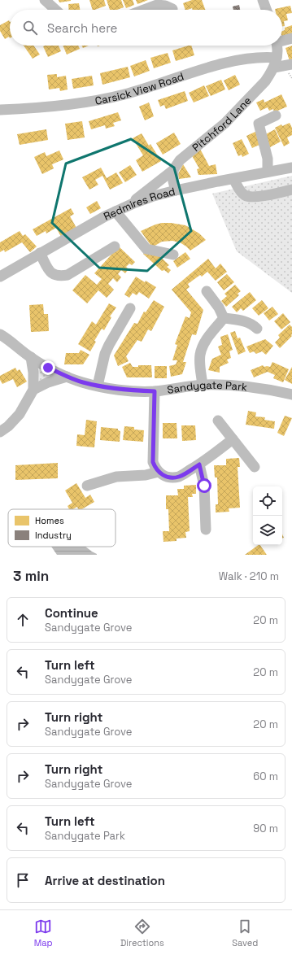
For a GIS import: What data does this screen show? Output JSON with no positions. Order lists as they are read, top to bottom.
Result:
{
  "streets": {
    "street": [
      "Carsick View Road",
      "Pitchford Lane",
      "Redmires Road",
      "Sandygate Park"
    ]
  },
  "crossings": [
    ["Carsick View Road", "Pitchford Lane"],
    ["Pitchford Lane", "Redmires Road"]
  ],
  "legend": ["Homes", "Industry"],
  "page": {
    "search": "Search here",
    "heading": ["3 min", "Walk · 210 m"],
    "list": [
      ["Continue", "Sandygate Grove", "20 m"],
      ["Turn left", "Sandygate Grove", "20 m"],
      ["Turn right", "Sandygate Grove", "20 m"],
      ["Turn right", "Sandygate Grove", "60 m"],
      ["Turn left", "Sandygate Park", "90 m"],
      "Arrive at destination"
    ],
    "nav": ["Map", "Directions", "Saved"]
  }
}
